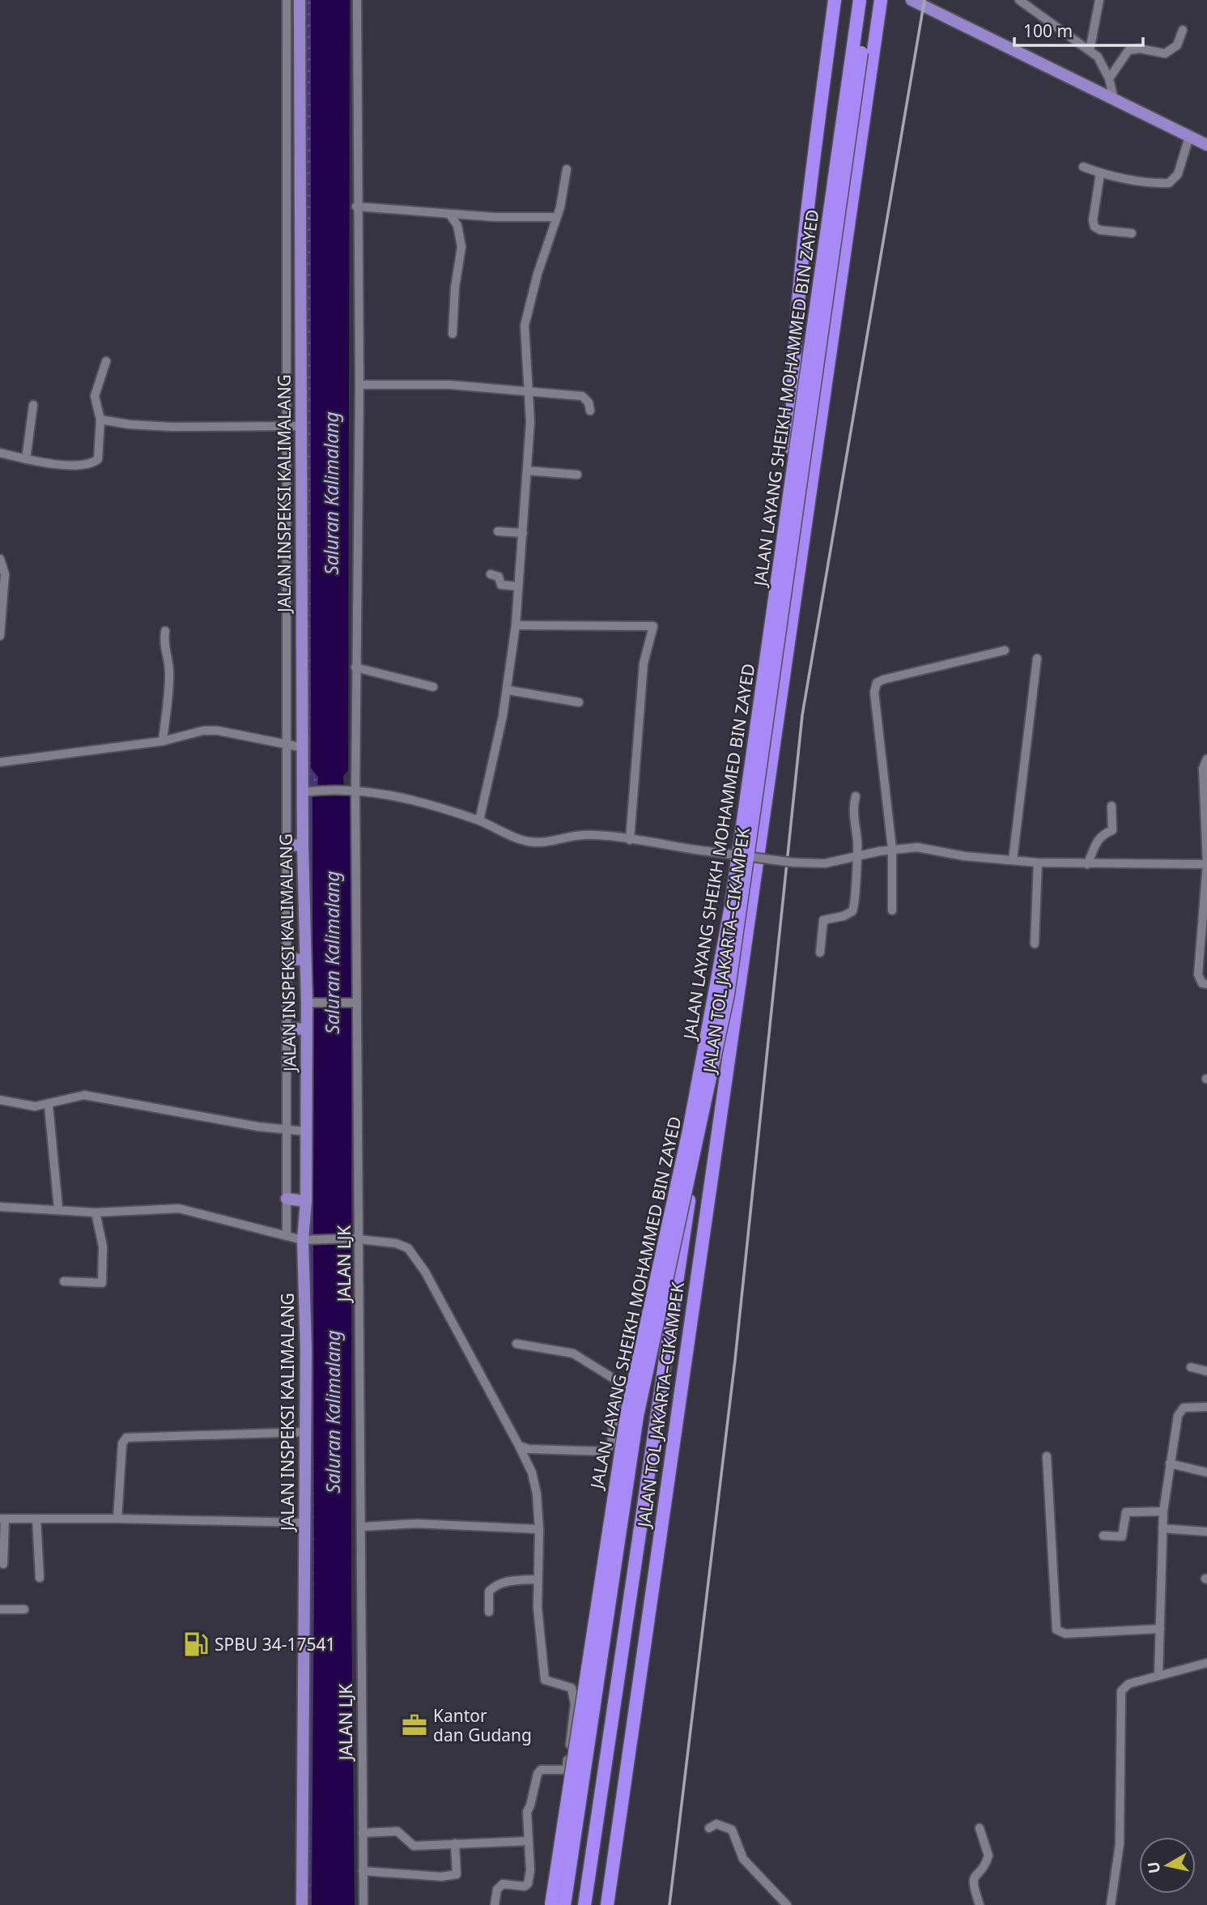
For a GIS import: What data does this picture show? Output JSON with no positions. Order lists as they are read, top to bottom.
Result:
{
  "streets": {
    "highway": ["JALAN LAYANG SHEIKH MOHAMMED BIN ZAYED", "JALAN TOL JAKARTA–CIKAMPEK"],
    "main road": ["JALAN INSPEKSI KALIMALANG"],
    "street": ["JALAN LJK"]
  },
  "crossings": [
    ["JALAN LAYANG SHEIKH MOHAMMED BIN ZAYED", "JALAN TOL JAKARTA–CIKAMPEK"]
  ],
  "water": ["Saluran Kalimalang"],
  "places": {
    "fuel station": ["SPBU 34-17541"],
    "office": ["Kantor dan Gudang"]
  },
  "scale_bar": "100 m",
  "north": "left"
}
